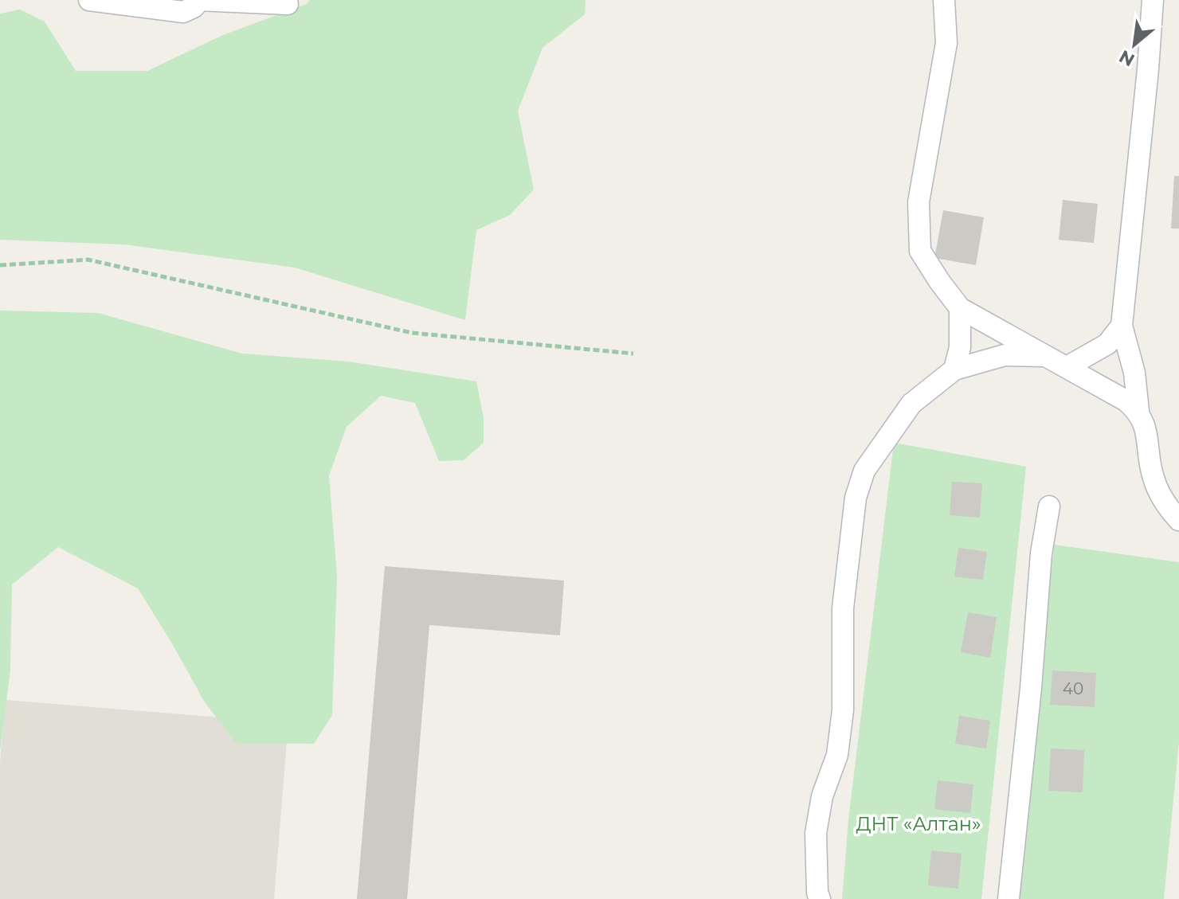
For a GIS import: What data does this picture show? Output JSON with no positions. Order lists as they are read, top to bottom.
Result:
{
  "parks": ["ДНТ «Алтан»"],
  "house_numbers": ["40"],
  "north": "bottom left"
}
